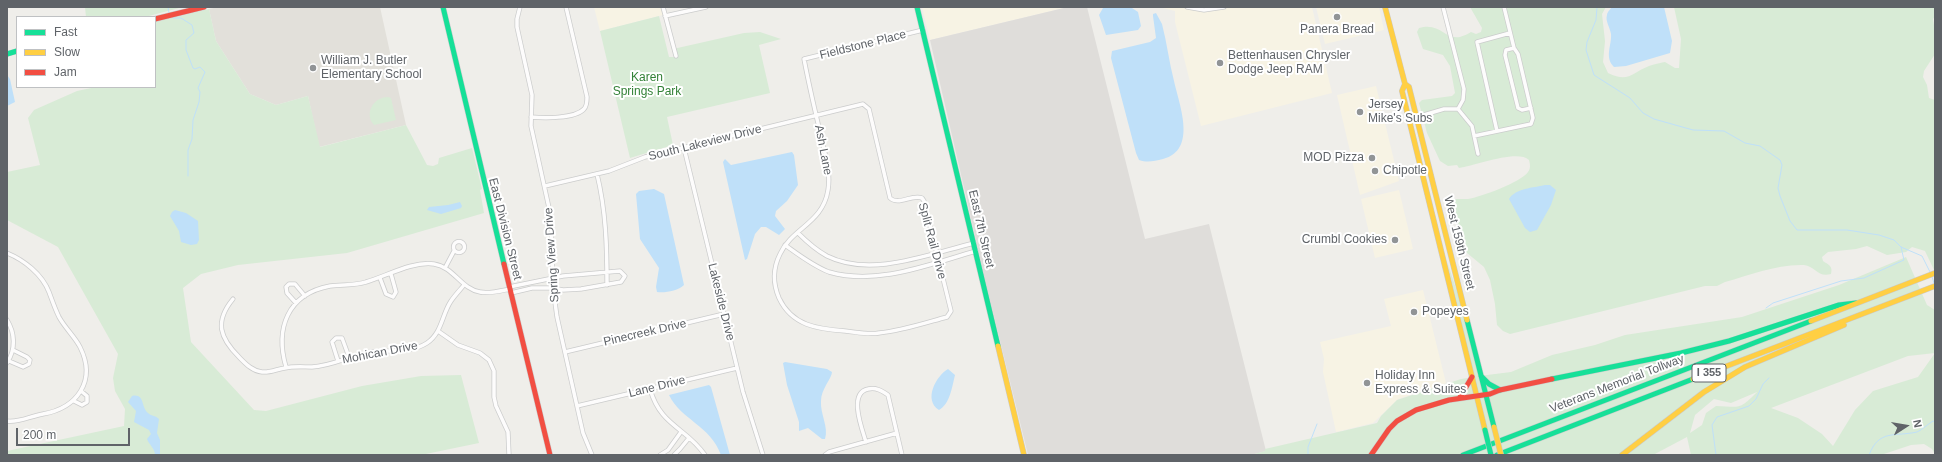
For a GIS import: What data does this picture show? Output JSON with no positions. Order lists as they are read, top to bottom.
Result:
{
  "streets": {
    "main road": [
      "East Division Street",
      "East 7th Street",
      "West 159th Street",
      "I 355",
      "Veterans Memorial Tollway"
    ],
    "street": [
      "Fieldstone Place",
      "South Lakeview Drive",
      "Ash Lane",
      "Split Rail Drive",
      "Spring View Drive",
      "Lakeside Drive",
      "Pinecreek Drive",
      "Mohican Drive",
      "Lane Drive"
    ]
  },
  "crossings": [
    ["Fieldstone Place", "Ash Lane"],
    ["Fieldstone Place", "East 7th Street"],
    ["South Lakeview Drive", "Ash Lane"],
    ["South Lakeview Drive", "Split Rail Drive"],
    ["South Lakeview Drive", "Spring View Drive"],
    ["South Lakeview Drive", "Lakeside Drive"],
    ["Ash Lane", "Split Rail Drive"],
    ["Spring View Drive", "Pinecreek Drive"],
    ["Spring View Drive", "Lane Drive"],
    ["Lakeside Drive", "Pinecreek Drive"],
    ["Lakeside Drive", "Lane Drive"]
  ],
  "parks": ["Karen Springs Park"],
  "places": [
    "Panera Bread",
    "Bettenhausen Chrysler Dodge Jeep RAM",
    "William J. Butler Elementary School",
    "Jersey Mike's Subs",
    "MOD Pizza",
    "Chipotle",
    "Crumbl Cookies",
    "Popeyes",
    "Holiday Inn Express & Suites"
  ],
  "legend": ["Fast", "Slow", "Jam"],
  "scale_bar": "200 m",
  "north": "right"
}
